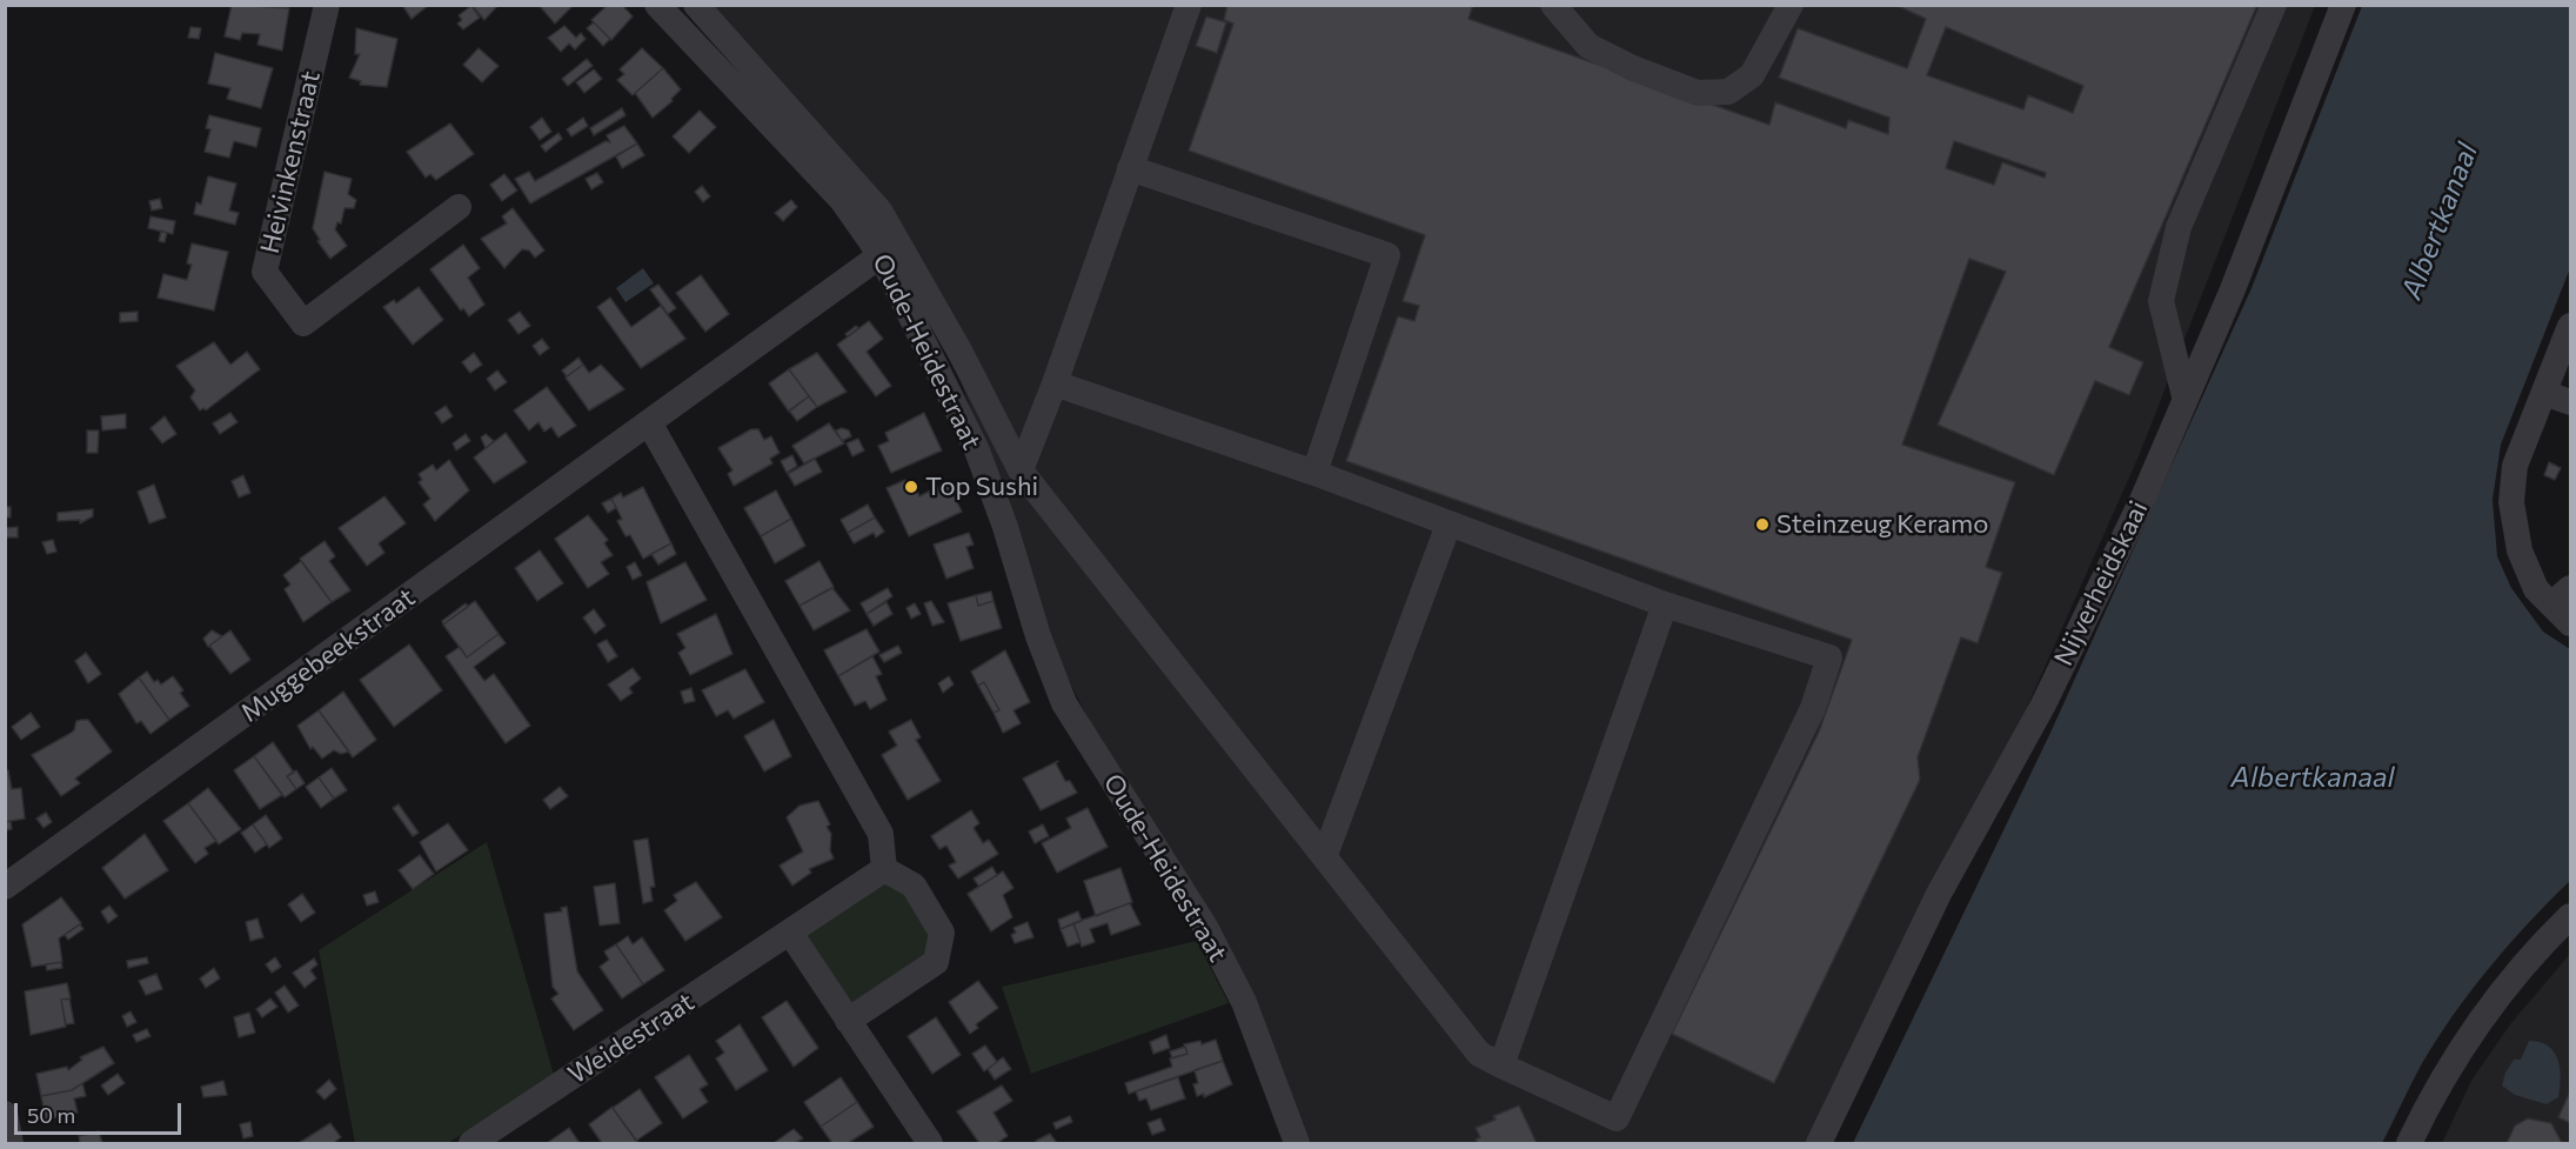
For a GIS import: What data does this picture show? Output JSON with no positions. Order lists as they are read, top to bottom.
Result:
{
  "streets": {
    "street": [
      "Heivinkenstraat",
      "Oude-Heidestraat",
      "Nijverheidskaai",
      "Muggebeekstraat",
      "Weidestraat"
    ]
  },
  "crossings": [
    ["Oude-Heidestraat", "Muggebeekstraat"]
  ],
  "water": ["Albertkanaal"],
  "places": ["Top Sushi", "Steinzeug Keramo"],
  "scale_bar": "50 m"
}
